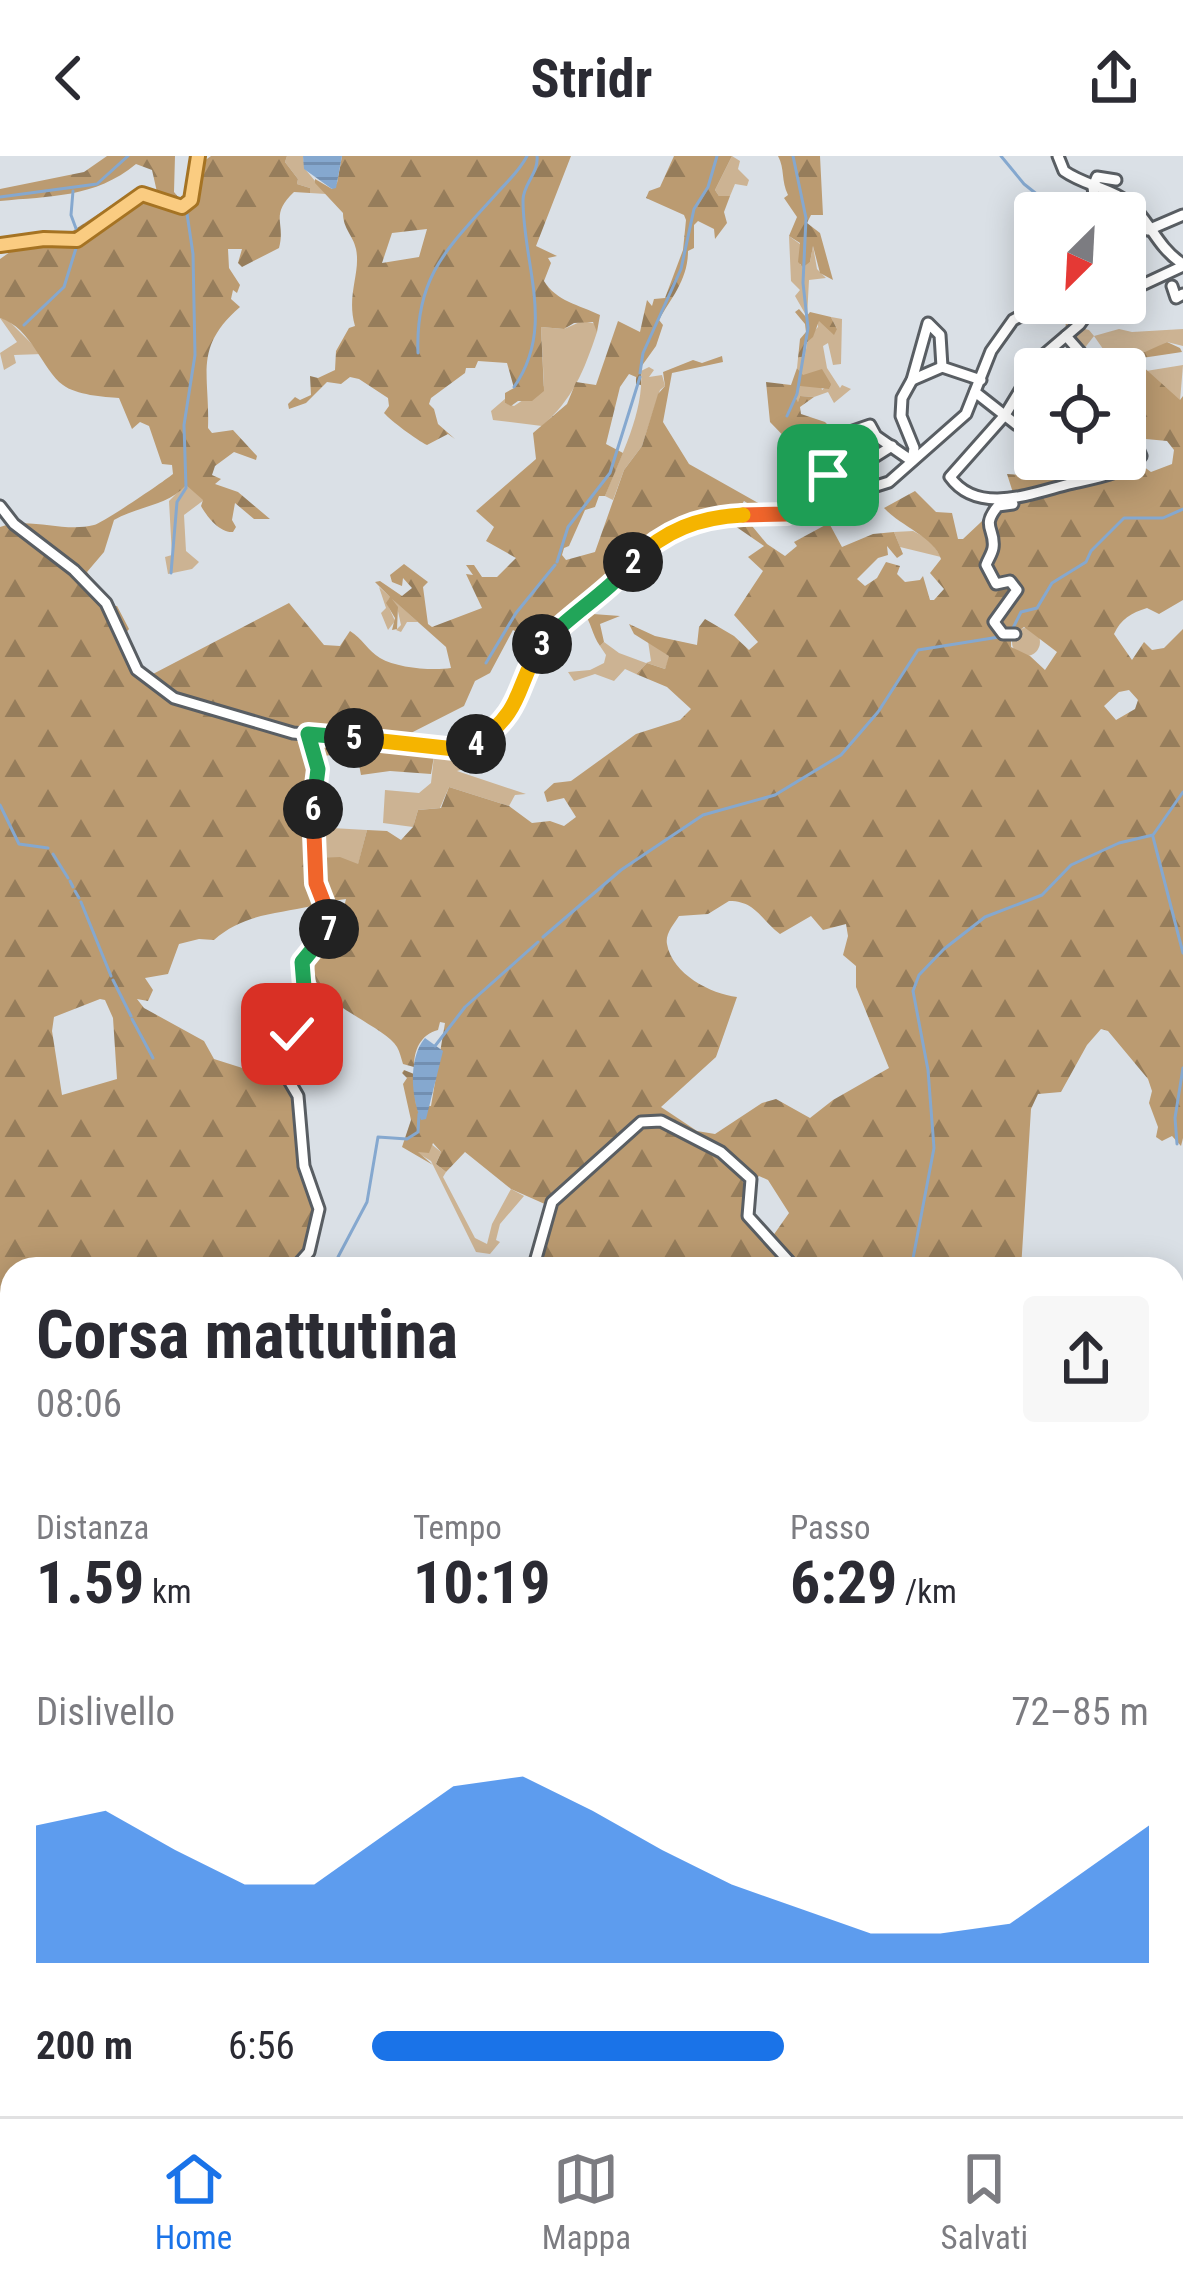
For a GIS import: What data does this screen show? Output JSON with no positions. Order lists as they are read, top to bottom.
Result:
{
  "north": "bottom left",
  "page": {
    "header": "Stridr",
    "pins": [
      "2",
      "3",
      "5",
      "4",
      "6",
      "7"
    ],
    "heading": ["Corsa mattutina", "08:06"],
    "stats": [
      ["Distanza", "1.59 km"],
      ["Tempo", "10:19"],
      ["Passo", "6:29 /km"]
    ],
    "chart": ["Dislivello", "72–85 m"],
    "list": [
      {
        "name": "200 m",
        "note": "6:56"
      }
    ],
    "tabs": ["Home", "Mappa", "Salvati"]
  }
}
